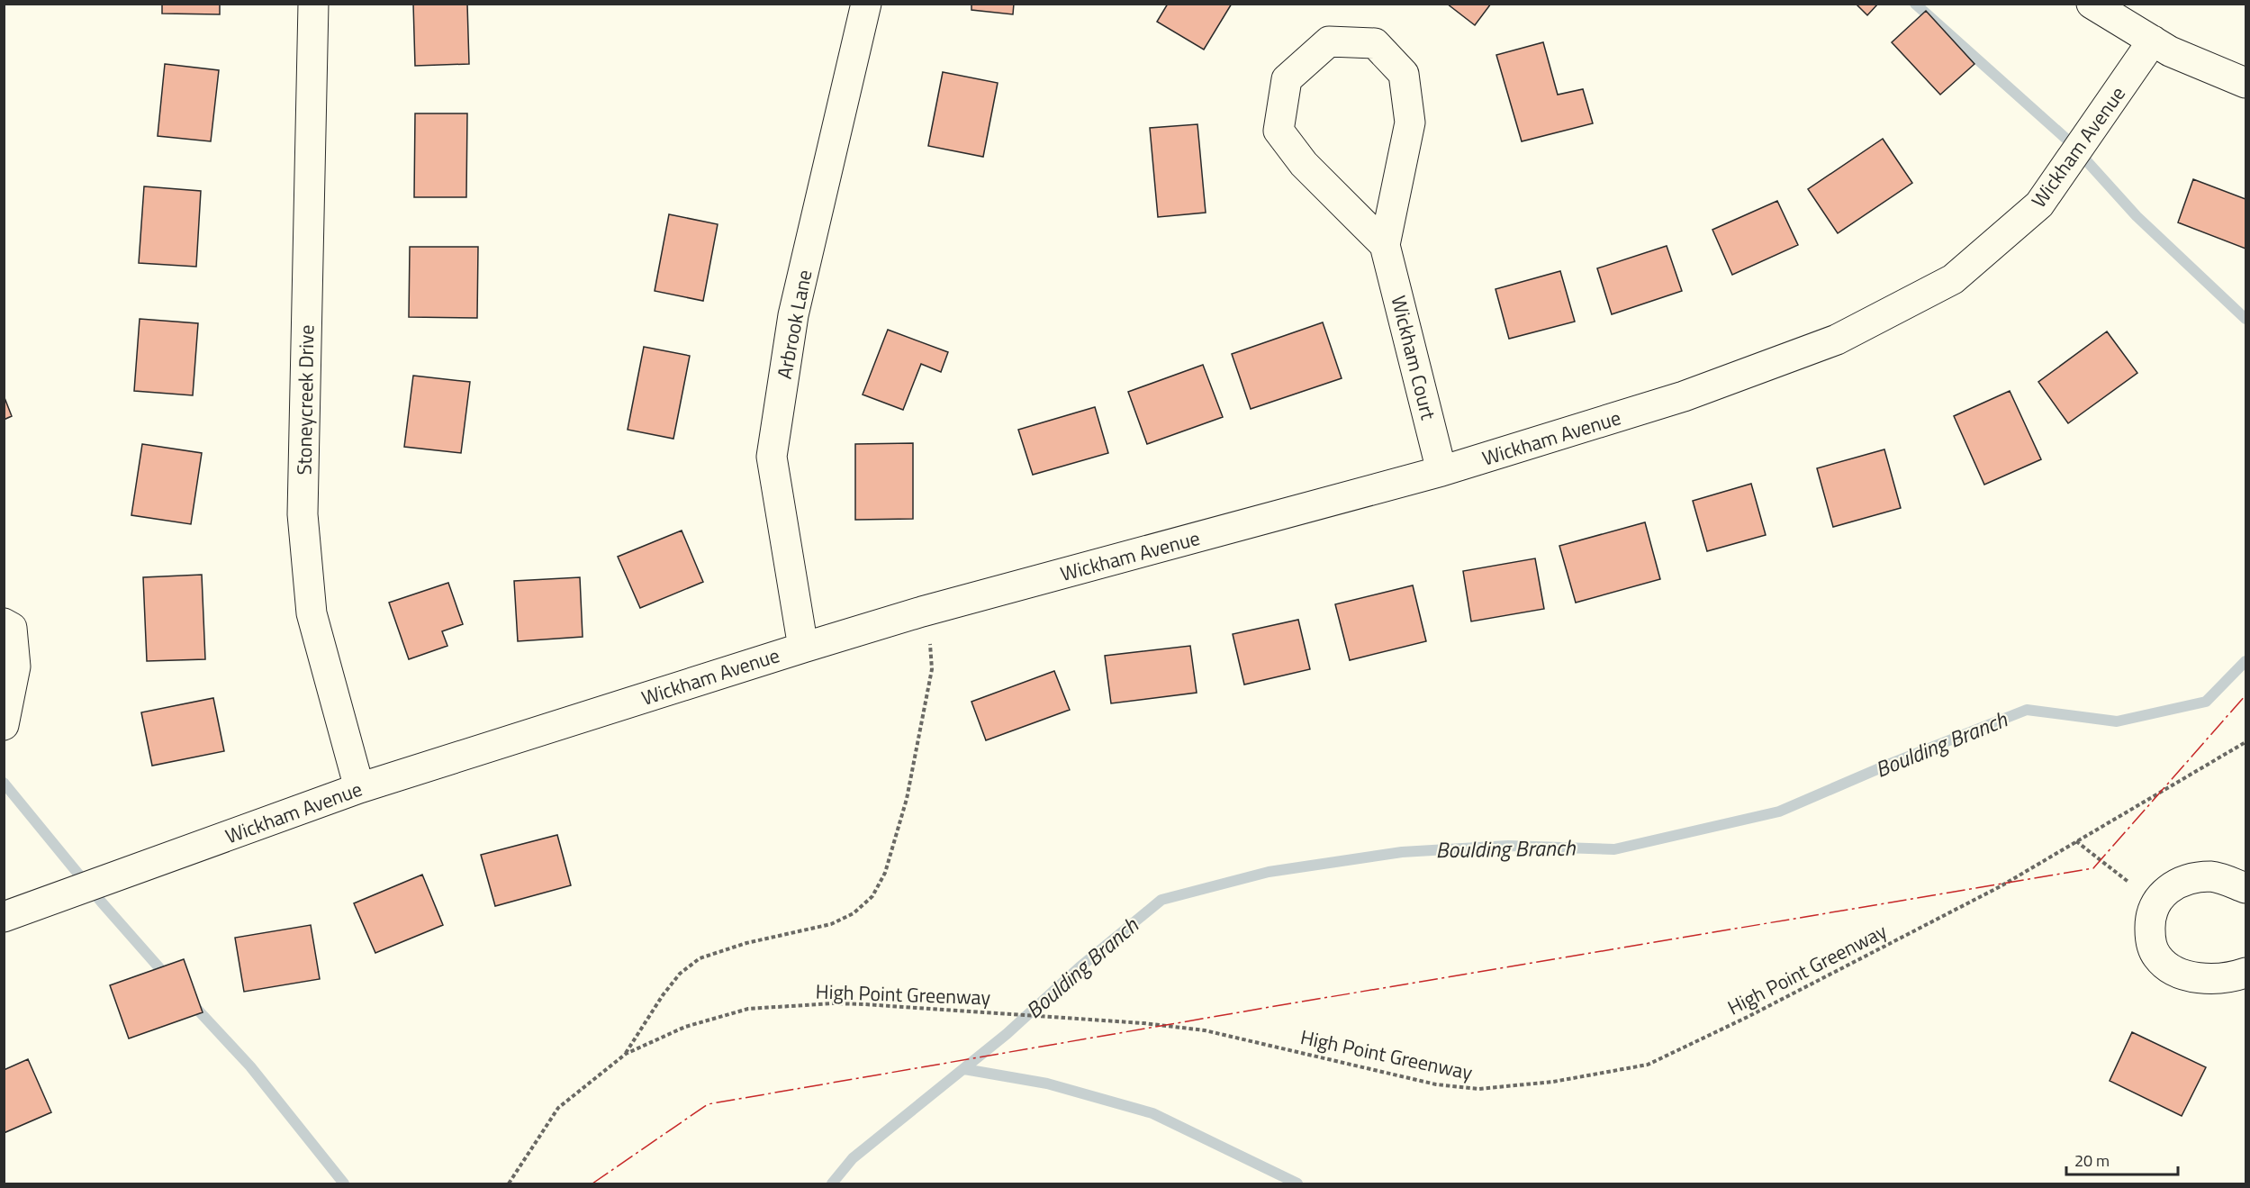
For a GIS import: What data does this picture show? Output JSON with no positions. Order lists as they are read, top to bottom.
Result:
{
  "streets": {
    "street": [
      "Wickham Avenue",
      "Arbrook Lane",
      "Wickham Court",
      "Stoneycreek Drive"
    ],
    "path": ["High Point Greenway"]
  },
  "crossings": [
    ["Wickham Avenue", "Arbrook Lane"],
    ["Wickham Avenue", "Wickham Court"],
    ["Wickham Avenue", "Stoneycreek Drive"]
  ],
  "water": ["Boulding Branch"],
  "scale_bar": "20 m"
}
